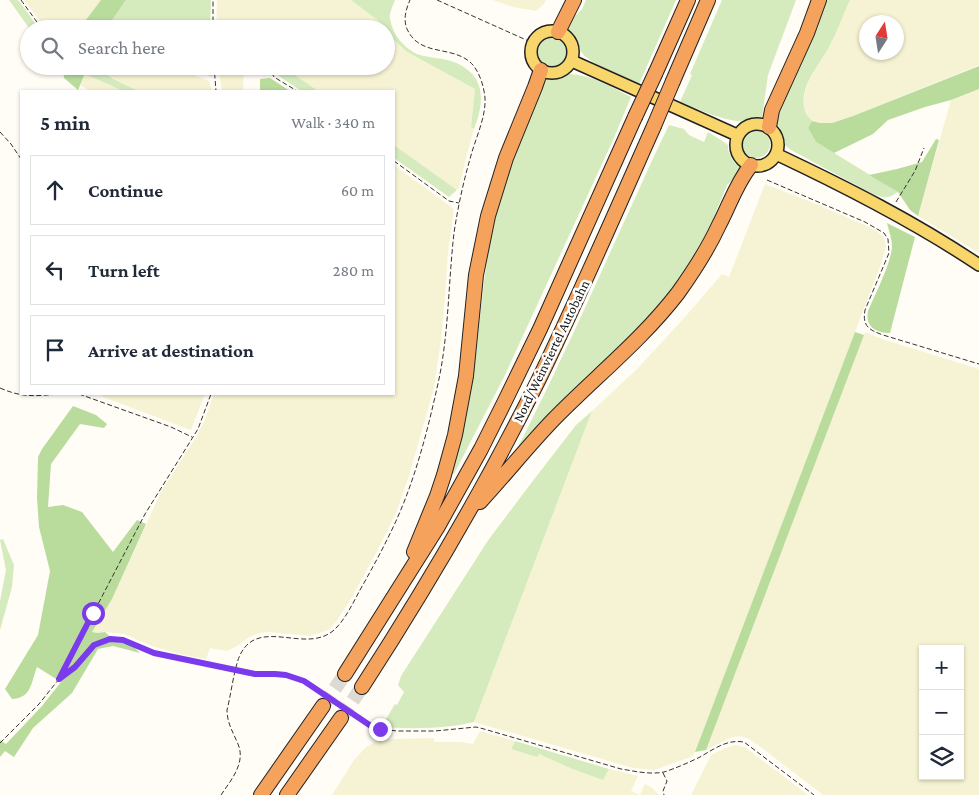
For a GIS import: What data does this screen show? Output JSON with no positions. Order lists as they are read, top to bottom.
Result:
{
  "streets": {
    "highway": ["Nord/Weinviertel Autobahn"]
  },
  "north": "top",
  "page": {
    "search": "Search here",
    "heading": ["5 min", "Walk · 340 m"],
    "list": [
      ["Continue", "60 m"],
      ["Turn left", "280 m"],
      "Arrive at destination"
    ],
    "map_buttons": ["+", "−"]
  }
}
